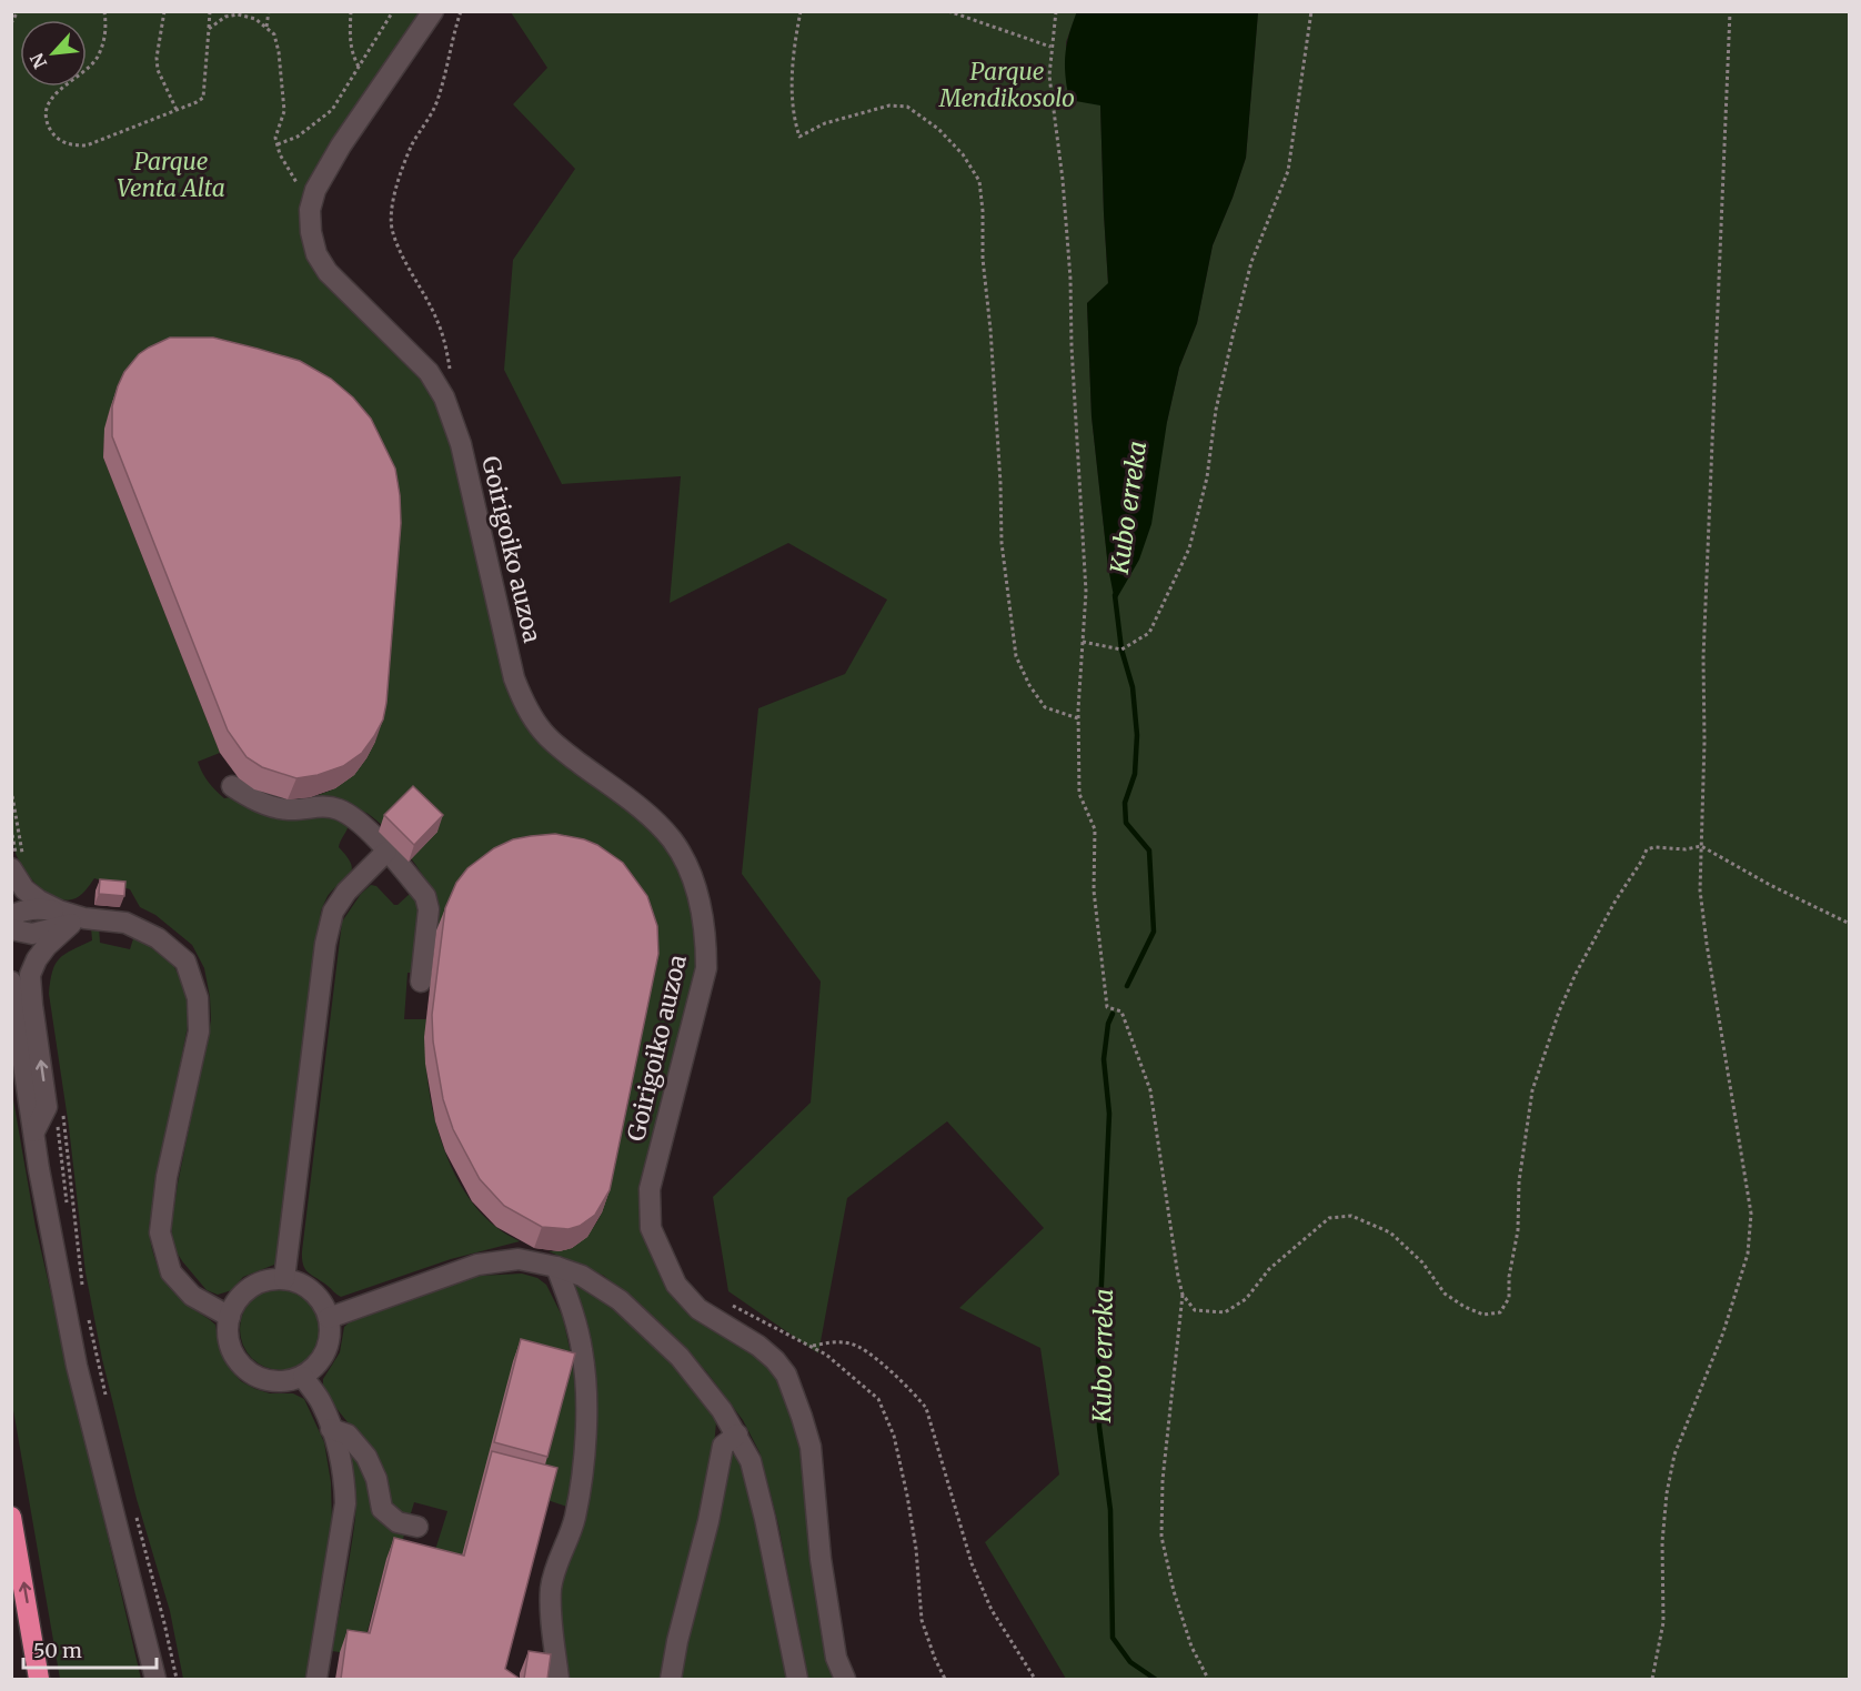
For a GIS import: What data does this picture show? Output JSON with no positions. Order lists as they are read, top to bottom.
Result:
{
  "streets": {
    "street": ["Goirigoiko auzoa"]
  },
  "water": ["Kubo erreka"],
  "parks": ["Parque Mendikosolo", "Parque Venta Alta"],
  "scale_bar": "50 m",
  "north": "bottom left"
}
